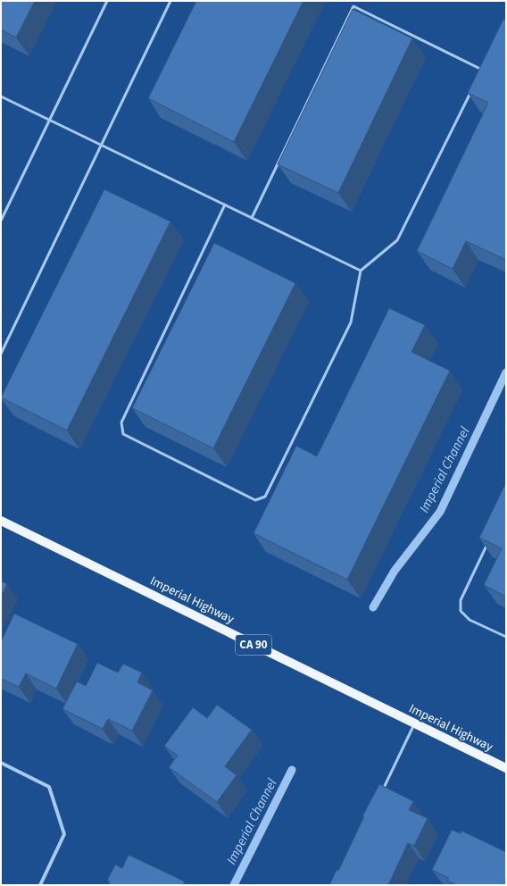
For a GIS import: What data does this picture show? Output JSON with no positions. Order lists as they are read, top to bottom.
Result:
{
  "streets": {
    "main road": ["Imperial Highway", "CA 90"]
  },
  "water": ["Imperial Channel"]
}
